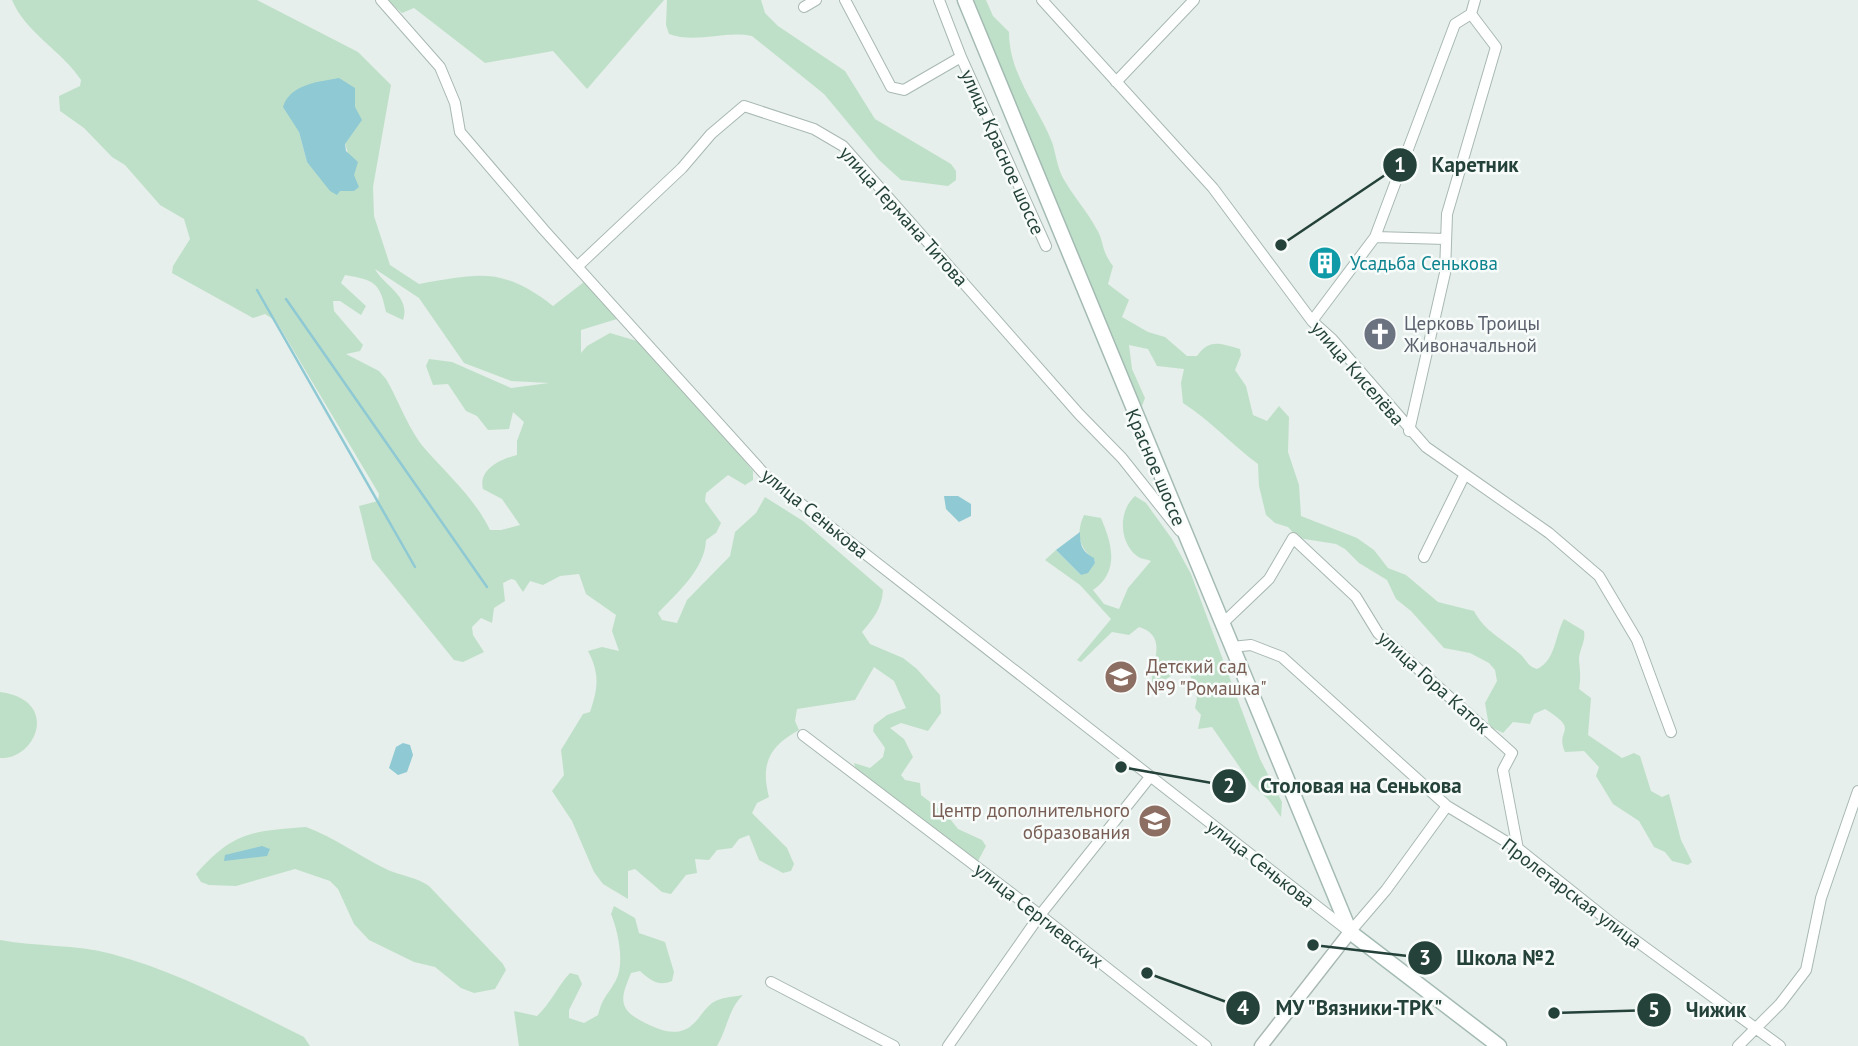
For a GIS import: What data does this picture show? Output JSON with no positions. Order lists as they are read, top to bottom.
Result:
{
  "streets": {
    "main road": ["Красное шоссе"],
    "street": [
      "улица Красное шоссе",
      "улица Германа Титова",
      "улица Киселёва",
      "улица Сенькова",
      "улица Гора Каток",
      "Пролетарская улица",
      "улица Сергиевских"
    ]
  },
  "crossings": [
    ["улица Германа Титова", "Красное шоссе"],
    ["улица Германа Титова", "улица Сенькова"],
    ["Красное шоссе", "улица Сенькова"],
    ["Красное шоссе", "улица Гора Каток"],
    ["Красное шоссе", "Пролетарская улица"],
    ["улица Гора Каток", "Пролетарская улица"]
  ],
  "places": {
    "other": [
      "Каретник",
      "Столовая на Сенькова",
      "Школа №2",
      "МУ \"Вязники-ТРК\"",
      "Чижик"
    ],
    "building": ["Усадьба Сенькова"],
    "church": ["Церковь Троицы Живоначальной"],
    "school or university": ["Детский сад №9 \"Ромашка\"", "Центр дополнительного образования"]
  }
}
